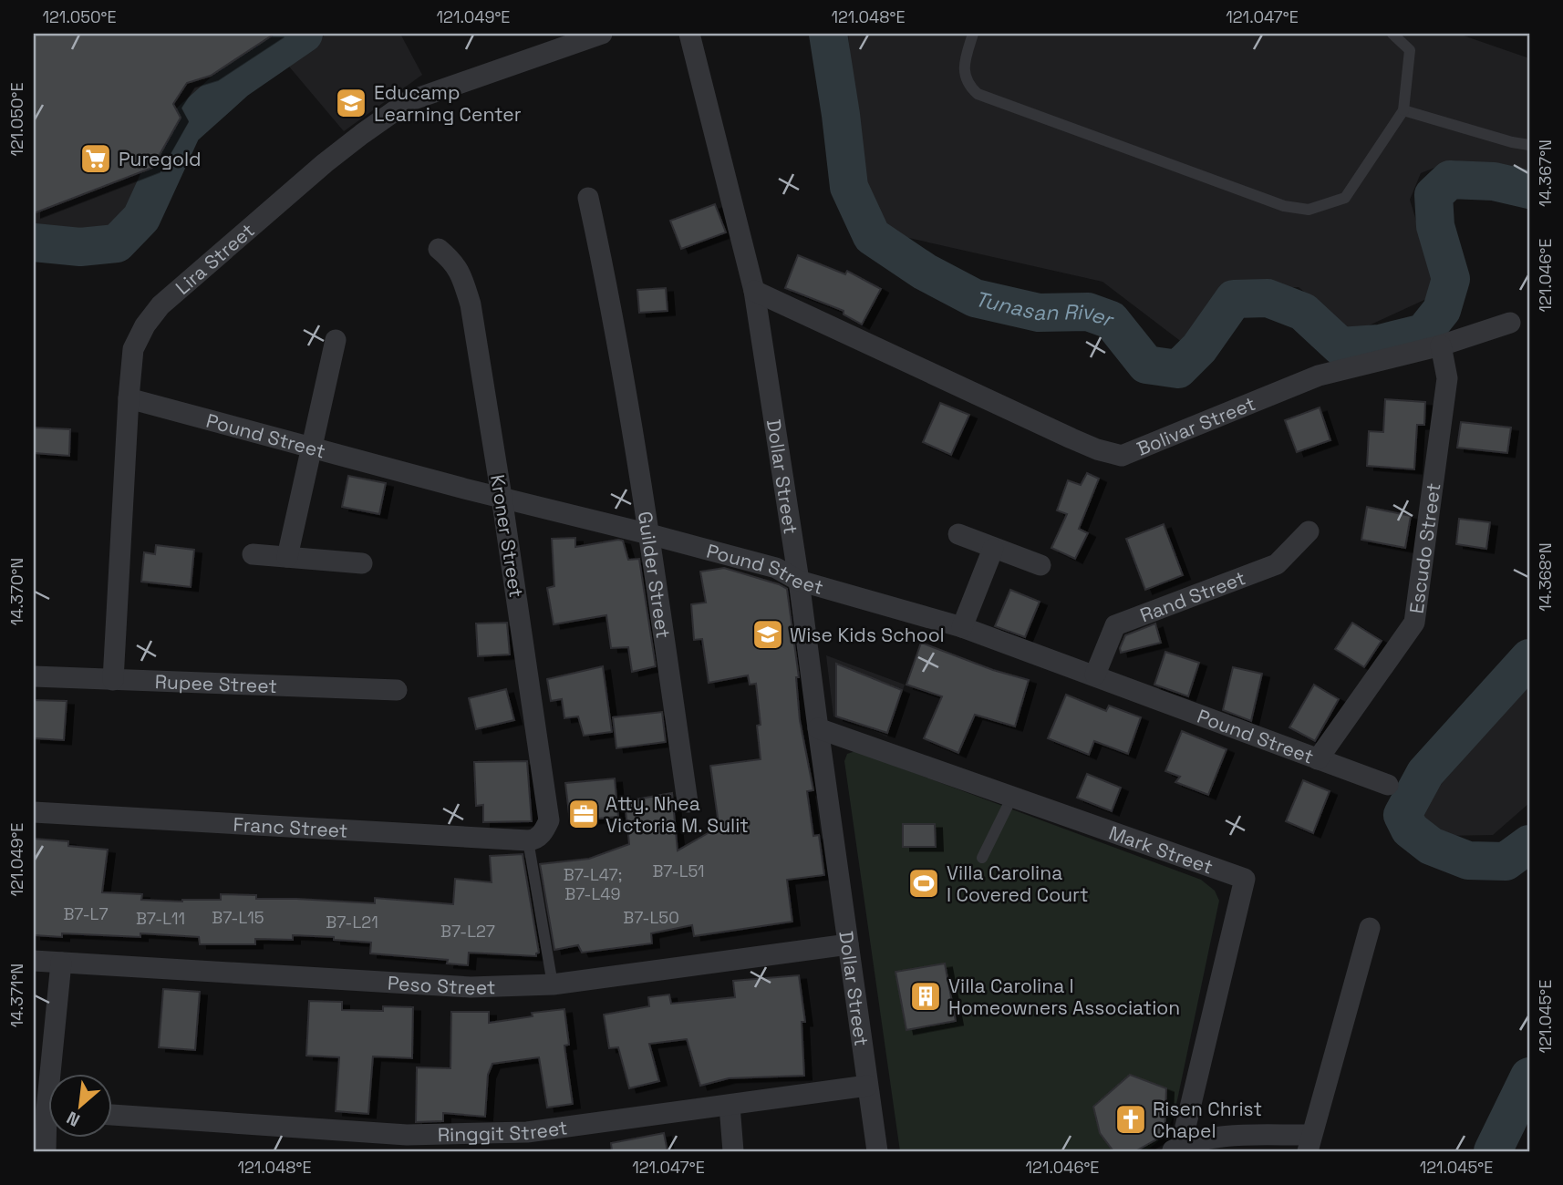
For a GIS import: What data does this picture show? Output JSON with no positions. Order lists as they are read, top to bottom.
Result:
{
  "streets": {
    "street": [
      "Lira Street",
      "Bolivar Street",
      "Pound Street",
      "Dollar Street",
      "Kroner Street",
      "Escudo Street",
      "Guilder Street",
      "Rand Street",
      "Rupee Street",
      "Franc Street",
      "Mark Street",
      "Peso Street",
      "Ringgit Street"
    ]
  },
  "crossings": [
    ["Lira Street", "Pound Street"],
    ["Lira Street", "Rupee Street"],
    ["Bolivar Street", "Dollar Street"],
    ["Bolivar Street", "Escudo Street"],
    ["Pound Street", "Dollar Street"],
    ["Pound Street", "Kroner Street"],
    ["Pound Street", "Escudo Street"],
    ["Pound Street", "Guilder Street"],
    ["Pound Street", "Rand Street"],
    ["Dollar Street", "Mark Street"],
    ["Dollar Street", "Peso Street"],
    ["Dollar Street", "Ringgit Street"],
    ["Kroner Street", "Franc Street"]
  ],
  "water": ["Tunasan River"],
  "places": {
    "school or university": ["Educamp Learning Center", "Wise Kids School"],
    "supermarket": ["Puregold"],
    "office": ["Atty. Nhea Victoria M. Sulit"],
    "sports": ["Villa Carolina I Covered Court"],
    "building": ["Villa Carolina I Homeowners Association"],
    "church": ["Risen Christ Chapel"]
  },
  "house_numbers": [
    "B7-L51",
    "B7-L47; B7-L49",
    "B7-L7",
    "B7-L15",
    "B7-L50",
    "B7-L11",
    "B7-L21",
    "B7-L27"
  ],
  "north": "bottom left",
  "coordinates": [
    "121.050°E",
    "121.049°E",
    "121.048°E",
    "121.047°E",
    "14.367°N",
    "121.046°E",
    "14.368°N",
    "14.370°N",
    "14.371°N",
    "121.045°E"
  ]
}
